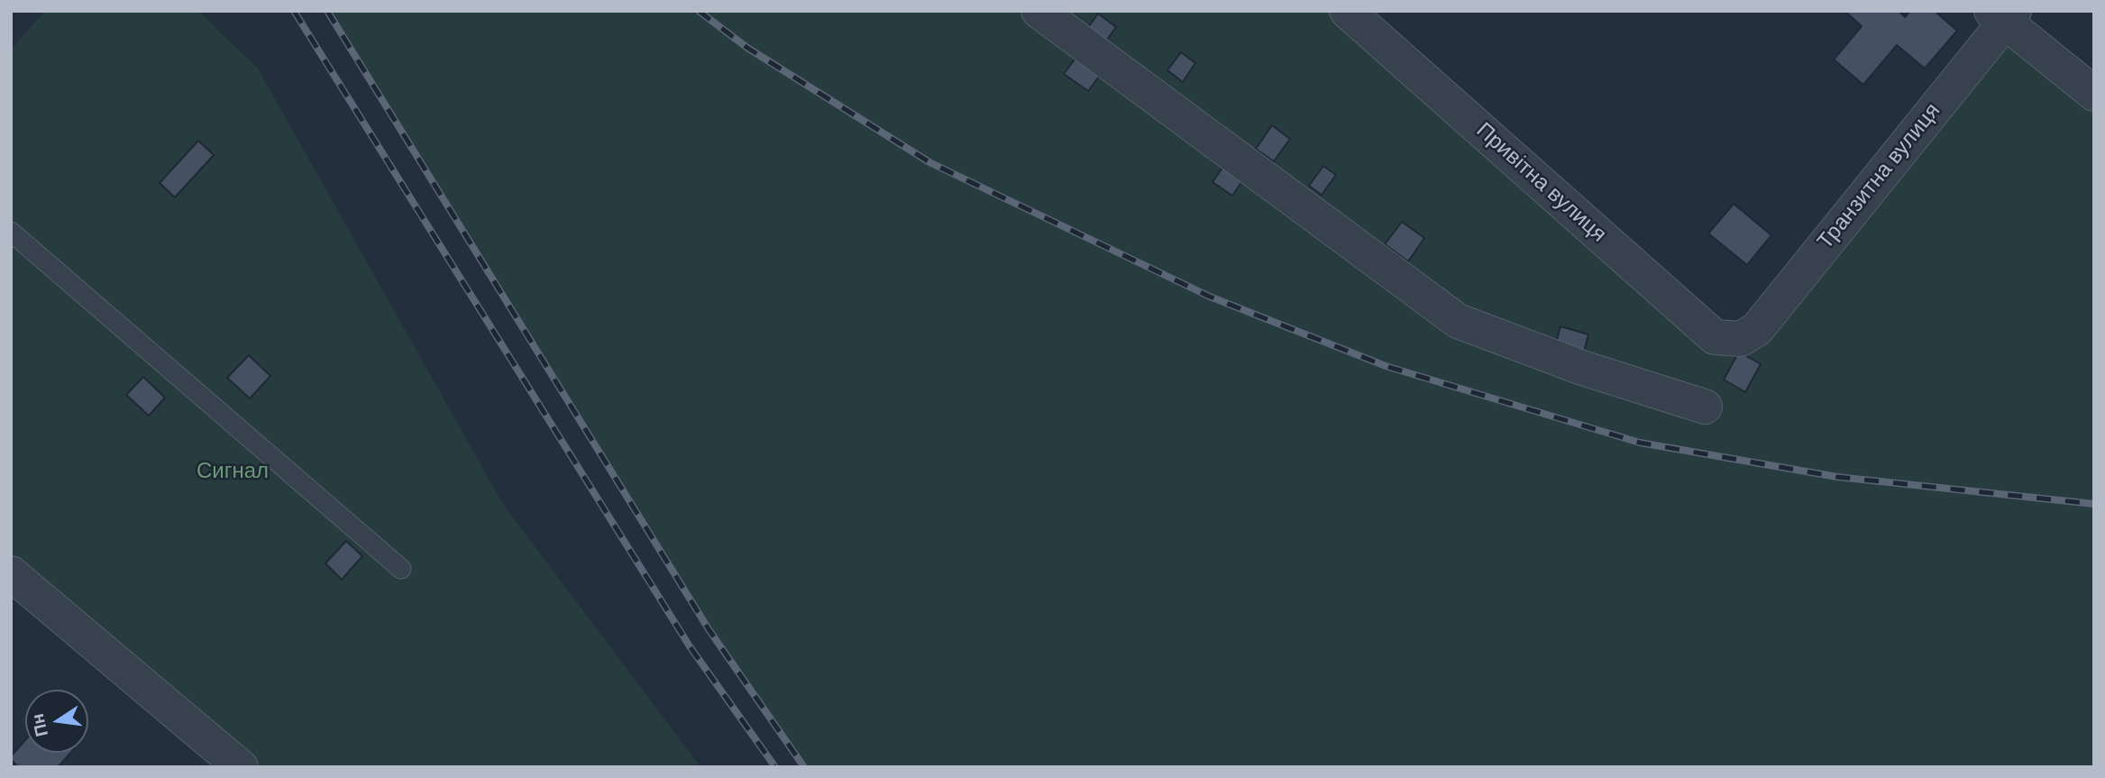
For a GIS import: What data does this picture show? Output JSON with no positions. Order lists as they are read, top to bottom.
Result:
{
  "streets": {
    "street": ["Транзитна вулиця", "Привітна вулиця"]
  },
  "crossings": [
    ["Транзитна вулиця", "Привітна вулиця"]
  ],
  "parks": ["Сигнал"],
  "north": "left"
}
